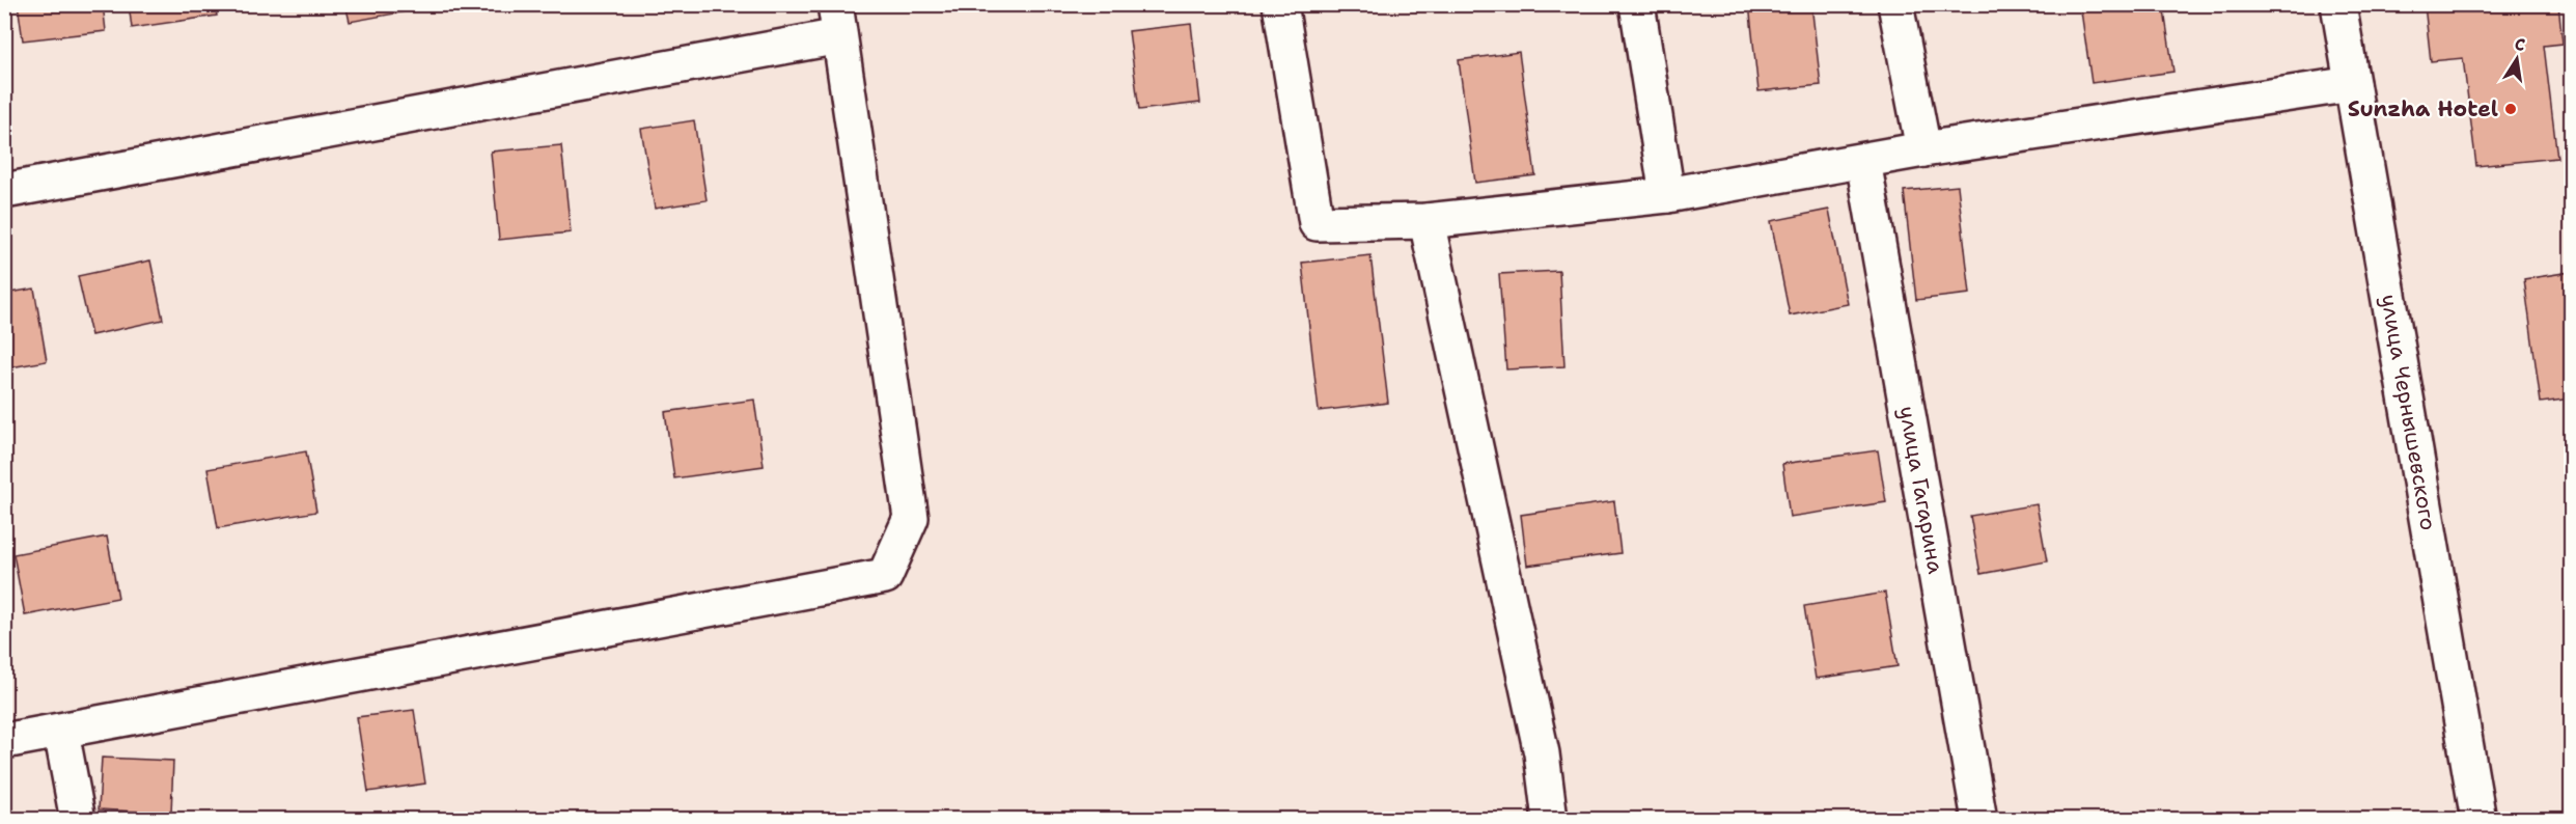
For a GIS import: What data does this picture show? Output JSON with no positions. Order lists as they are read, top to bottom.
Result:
{
  "streets": {
    "street": ["улица Чернышевского", "улица Гагарина"]
  },
  "places": ["Sunzha Hotel"],
  "north": "top"
}
